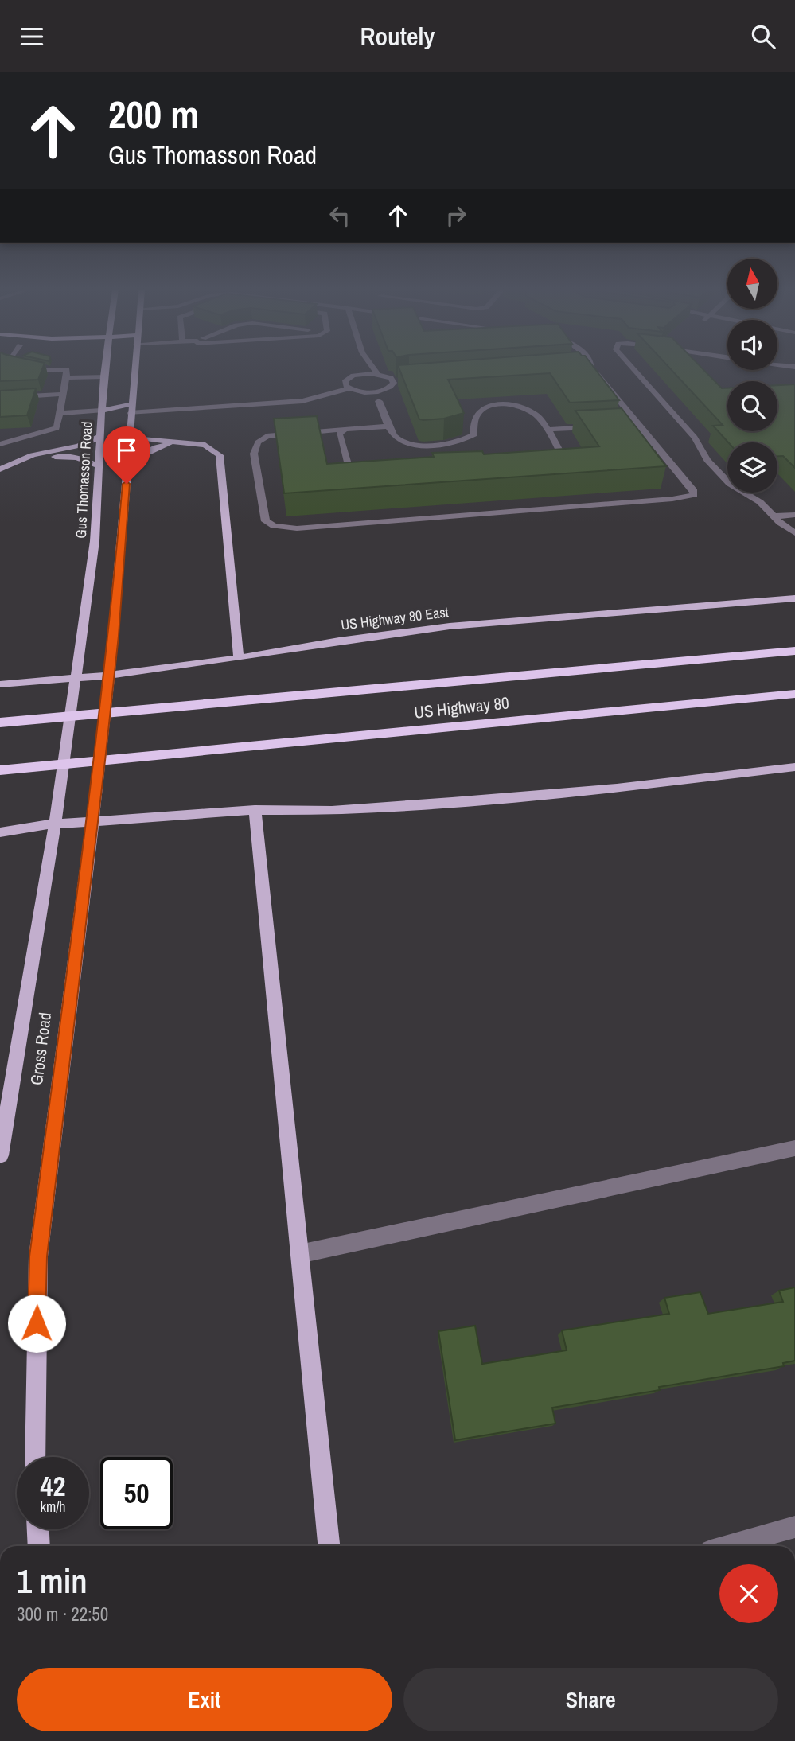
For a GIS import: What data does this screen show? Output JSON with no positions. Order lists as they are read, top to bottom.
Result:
{
  "streets": {
    "highway": ["US Highway 80"],
    "main road": ["Gus Thomasson Road", "US Highway 80 East", "Gross Road"]
  },
  "crossings": [
    ["Gus Thomasson Road", "Gross Road"]
  ],
  "north": "top",
  "page": {
    "header": "Routely",
    "turn": ["200 m", "Gus Thomasson Road"],
    "speed": "42 km/h",
    "limit": "50",
    "heading": ["1 min", "300 m · 22:50"],
    "buttons": ["Exit", "Share"]
  }
}
